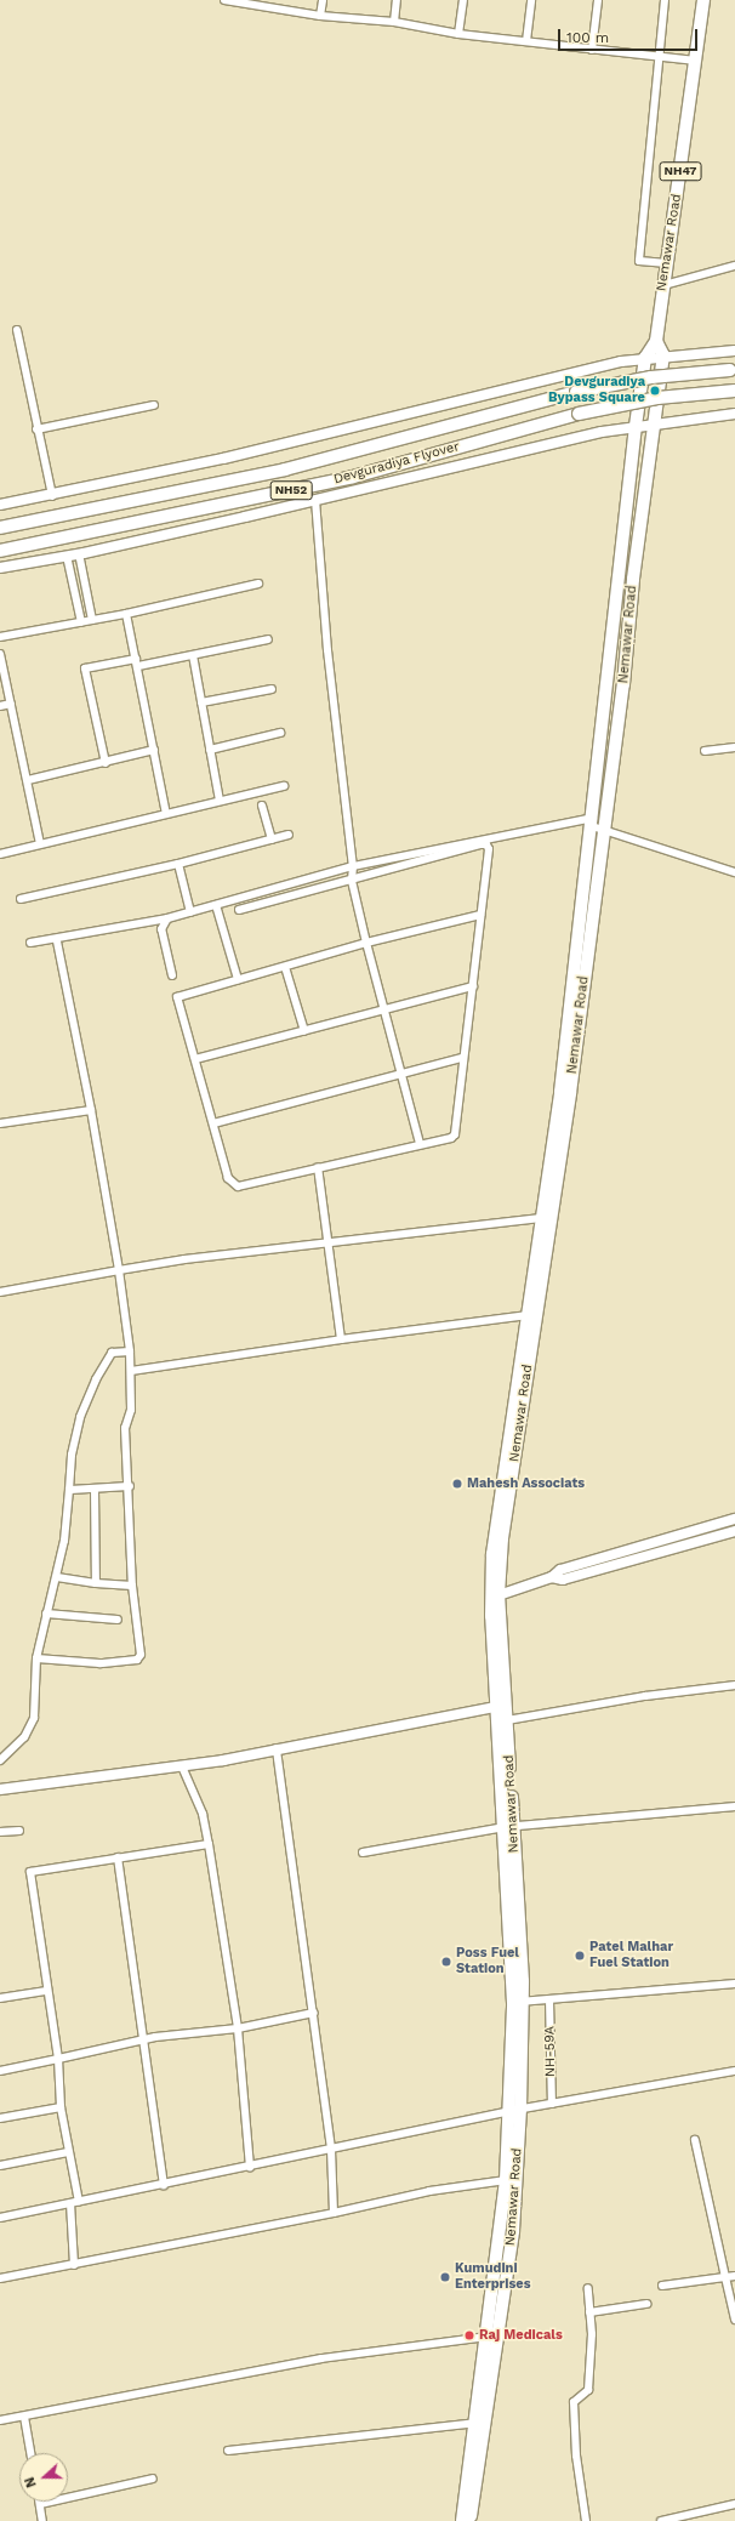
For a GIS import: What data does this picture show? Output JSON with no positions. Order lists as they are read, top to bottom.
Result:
{
  "streets": {
    "highway": [
      "NH47",
      "Nemawar Road",
      "Devguradiya Flyover",
      "NH52"
    ],
    "street": ["NH-59A"]
  },
  "places": [
    "Devguradiya Bypass Square",
    "Mahesh Associats",
    "Patel Malhar Fuel Station",
    "Poss Fuel Station",
    "Kumudini Enterprises",
    "Raj Medicals"
  ],
  "scale_bar": "100 m",
  "north": "left"
}
